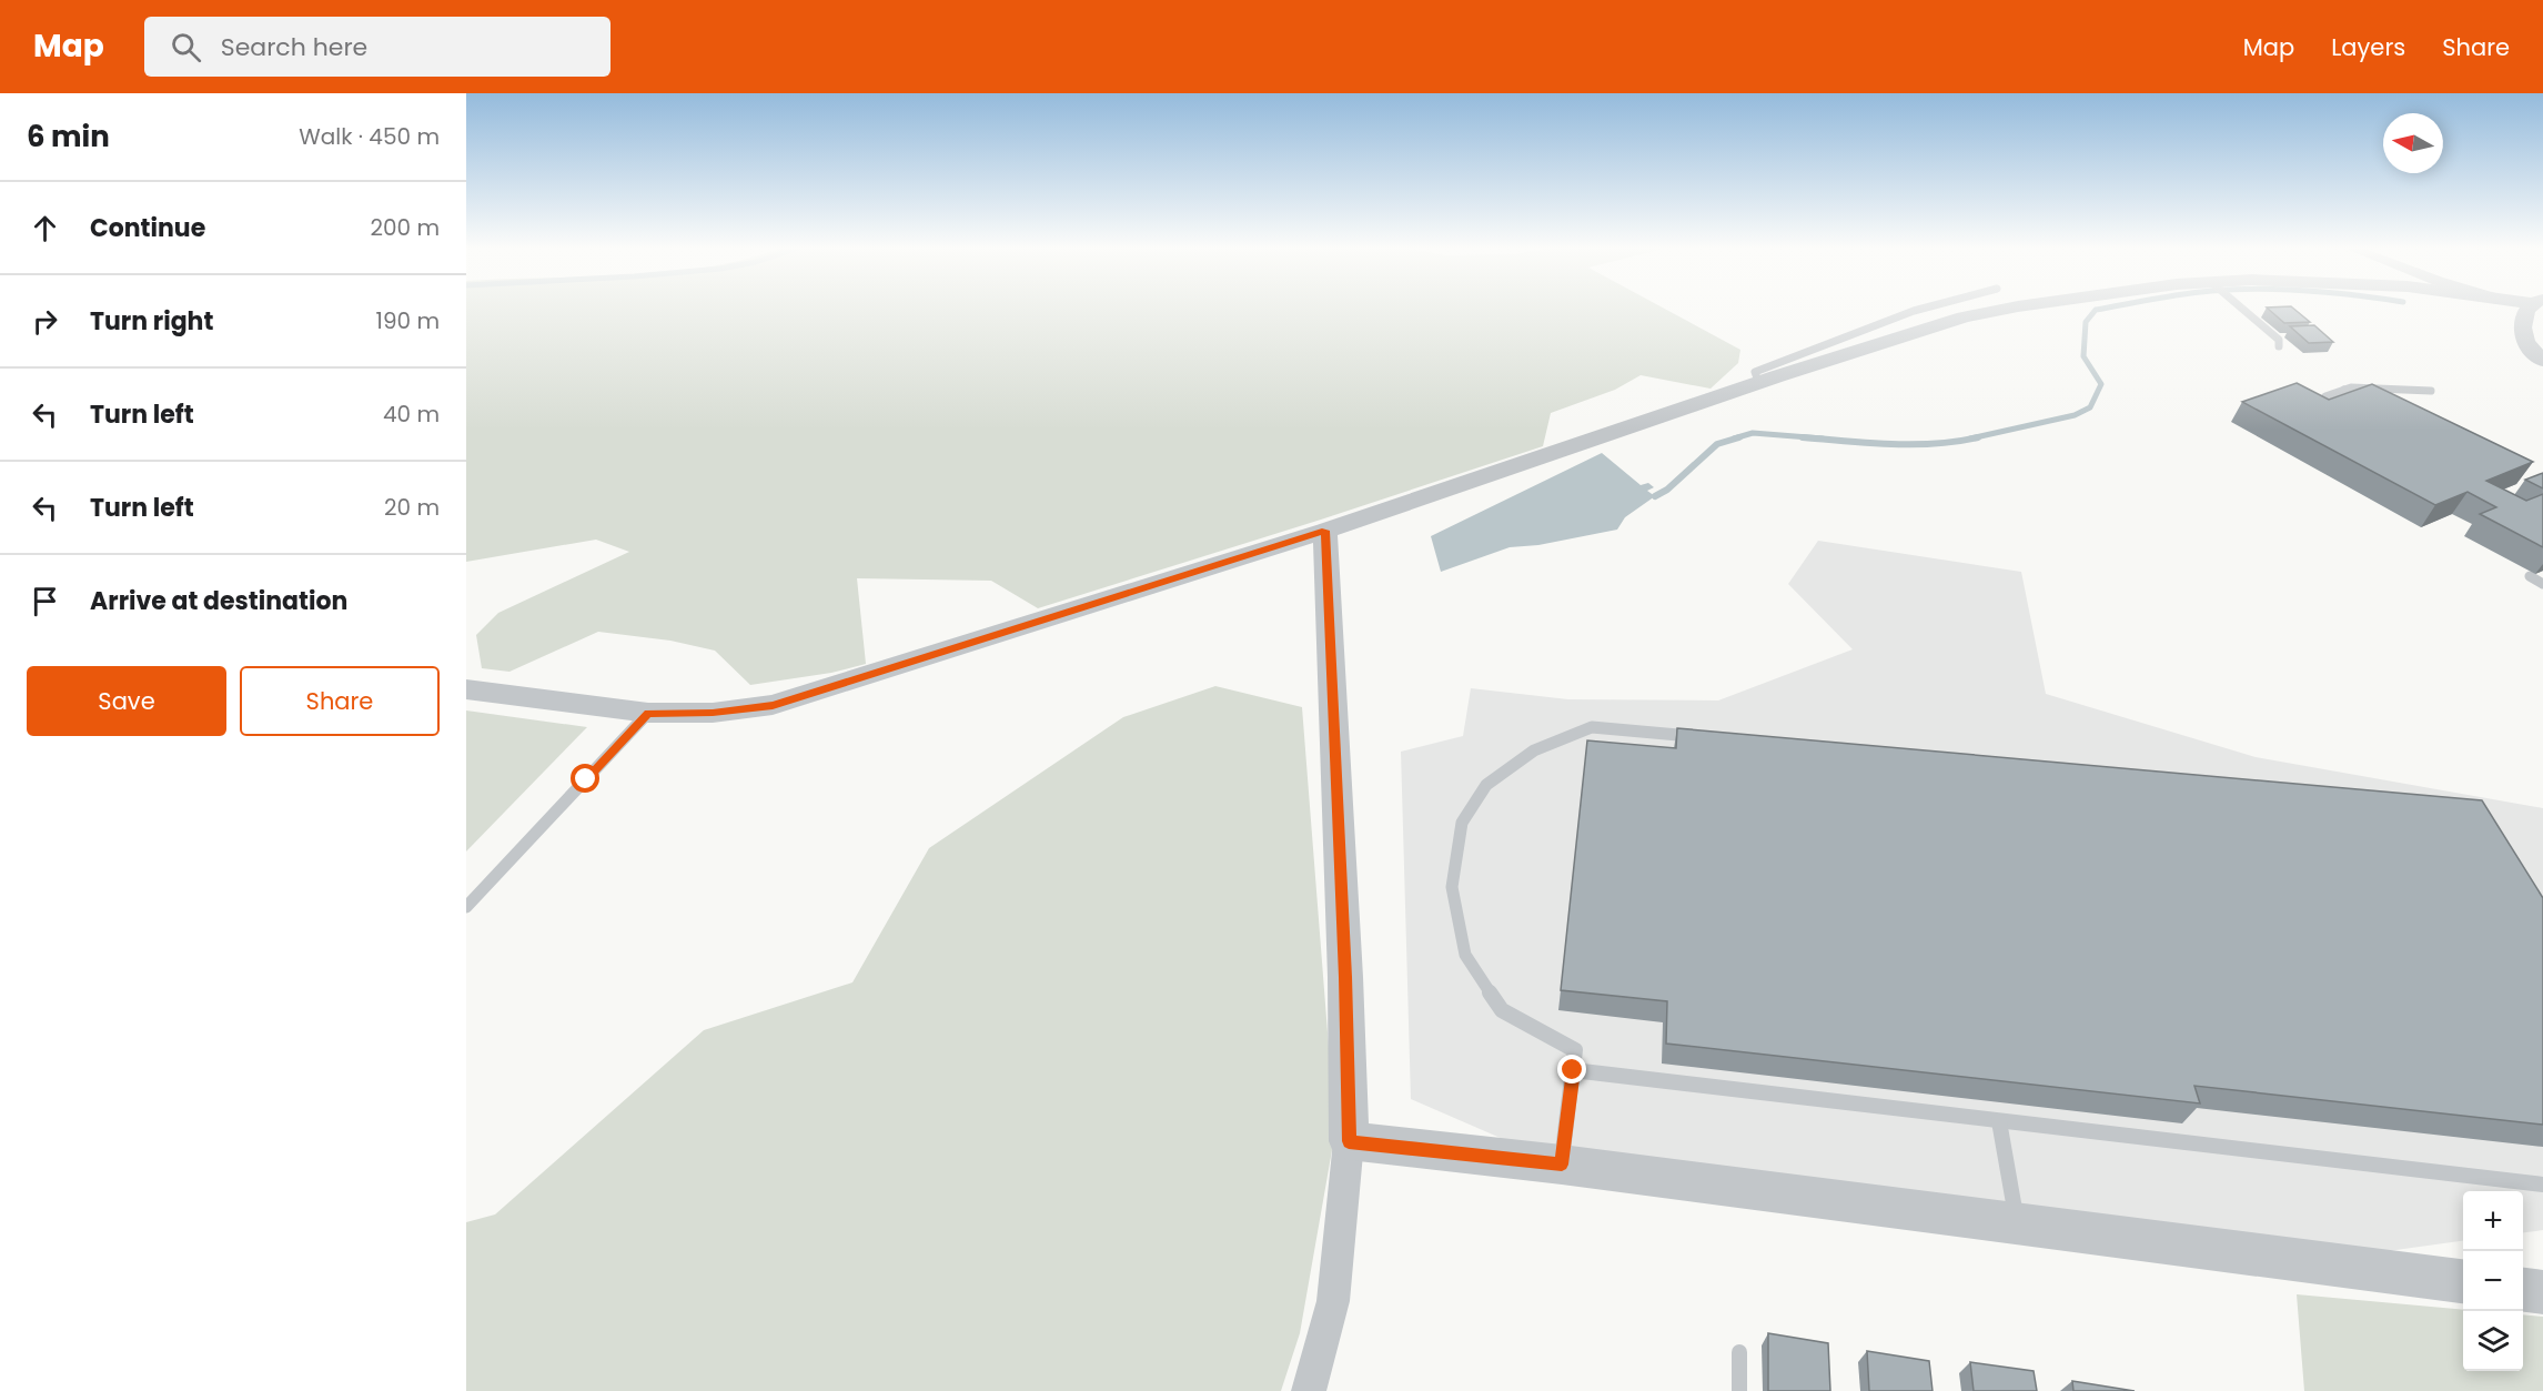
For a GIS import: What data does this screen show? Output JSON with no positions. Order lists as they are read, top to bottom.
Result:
{
  "north": "left",
  "page": {
    "header": "Map",
    "search": "Search here",
    "nav": ["Map", "Layers", "Share"],
    "heading": ["6 min", "Walk · 450 m"],
    "list": [
      ["Continue", "200 m"],
      ["Turn right", "190 m"],
      ["Turn left", "40 m"],
      ["Turn left", "20 m"],
      "Arrive at destination"
    ],
    "buttons": ["Save", "Share"],
    "map_buttons": ["+", "−"]
  }
}
